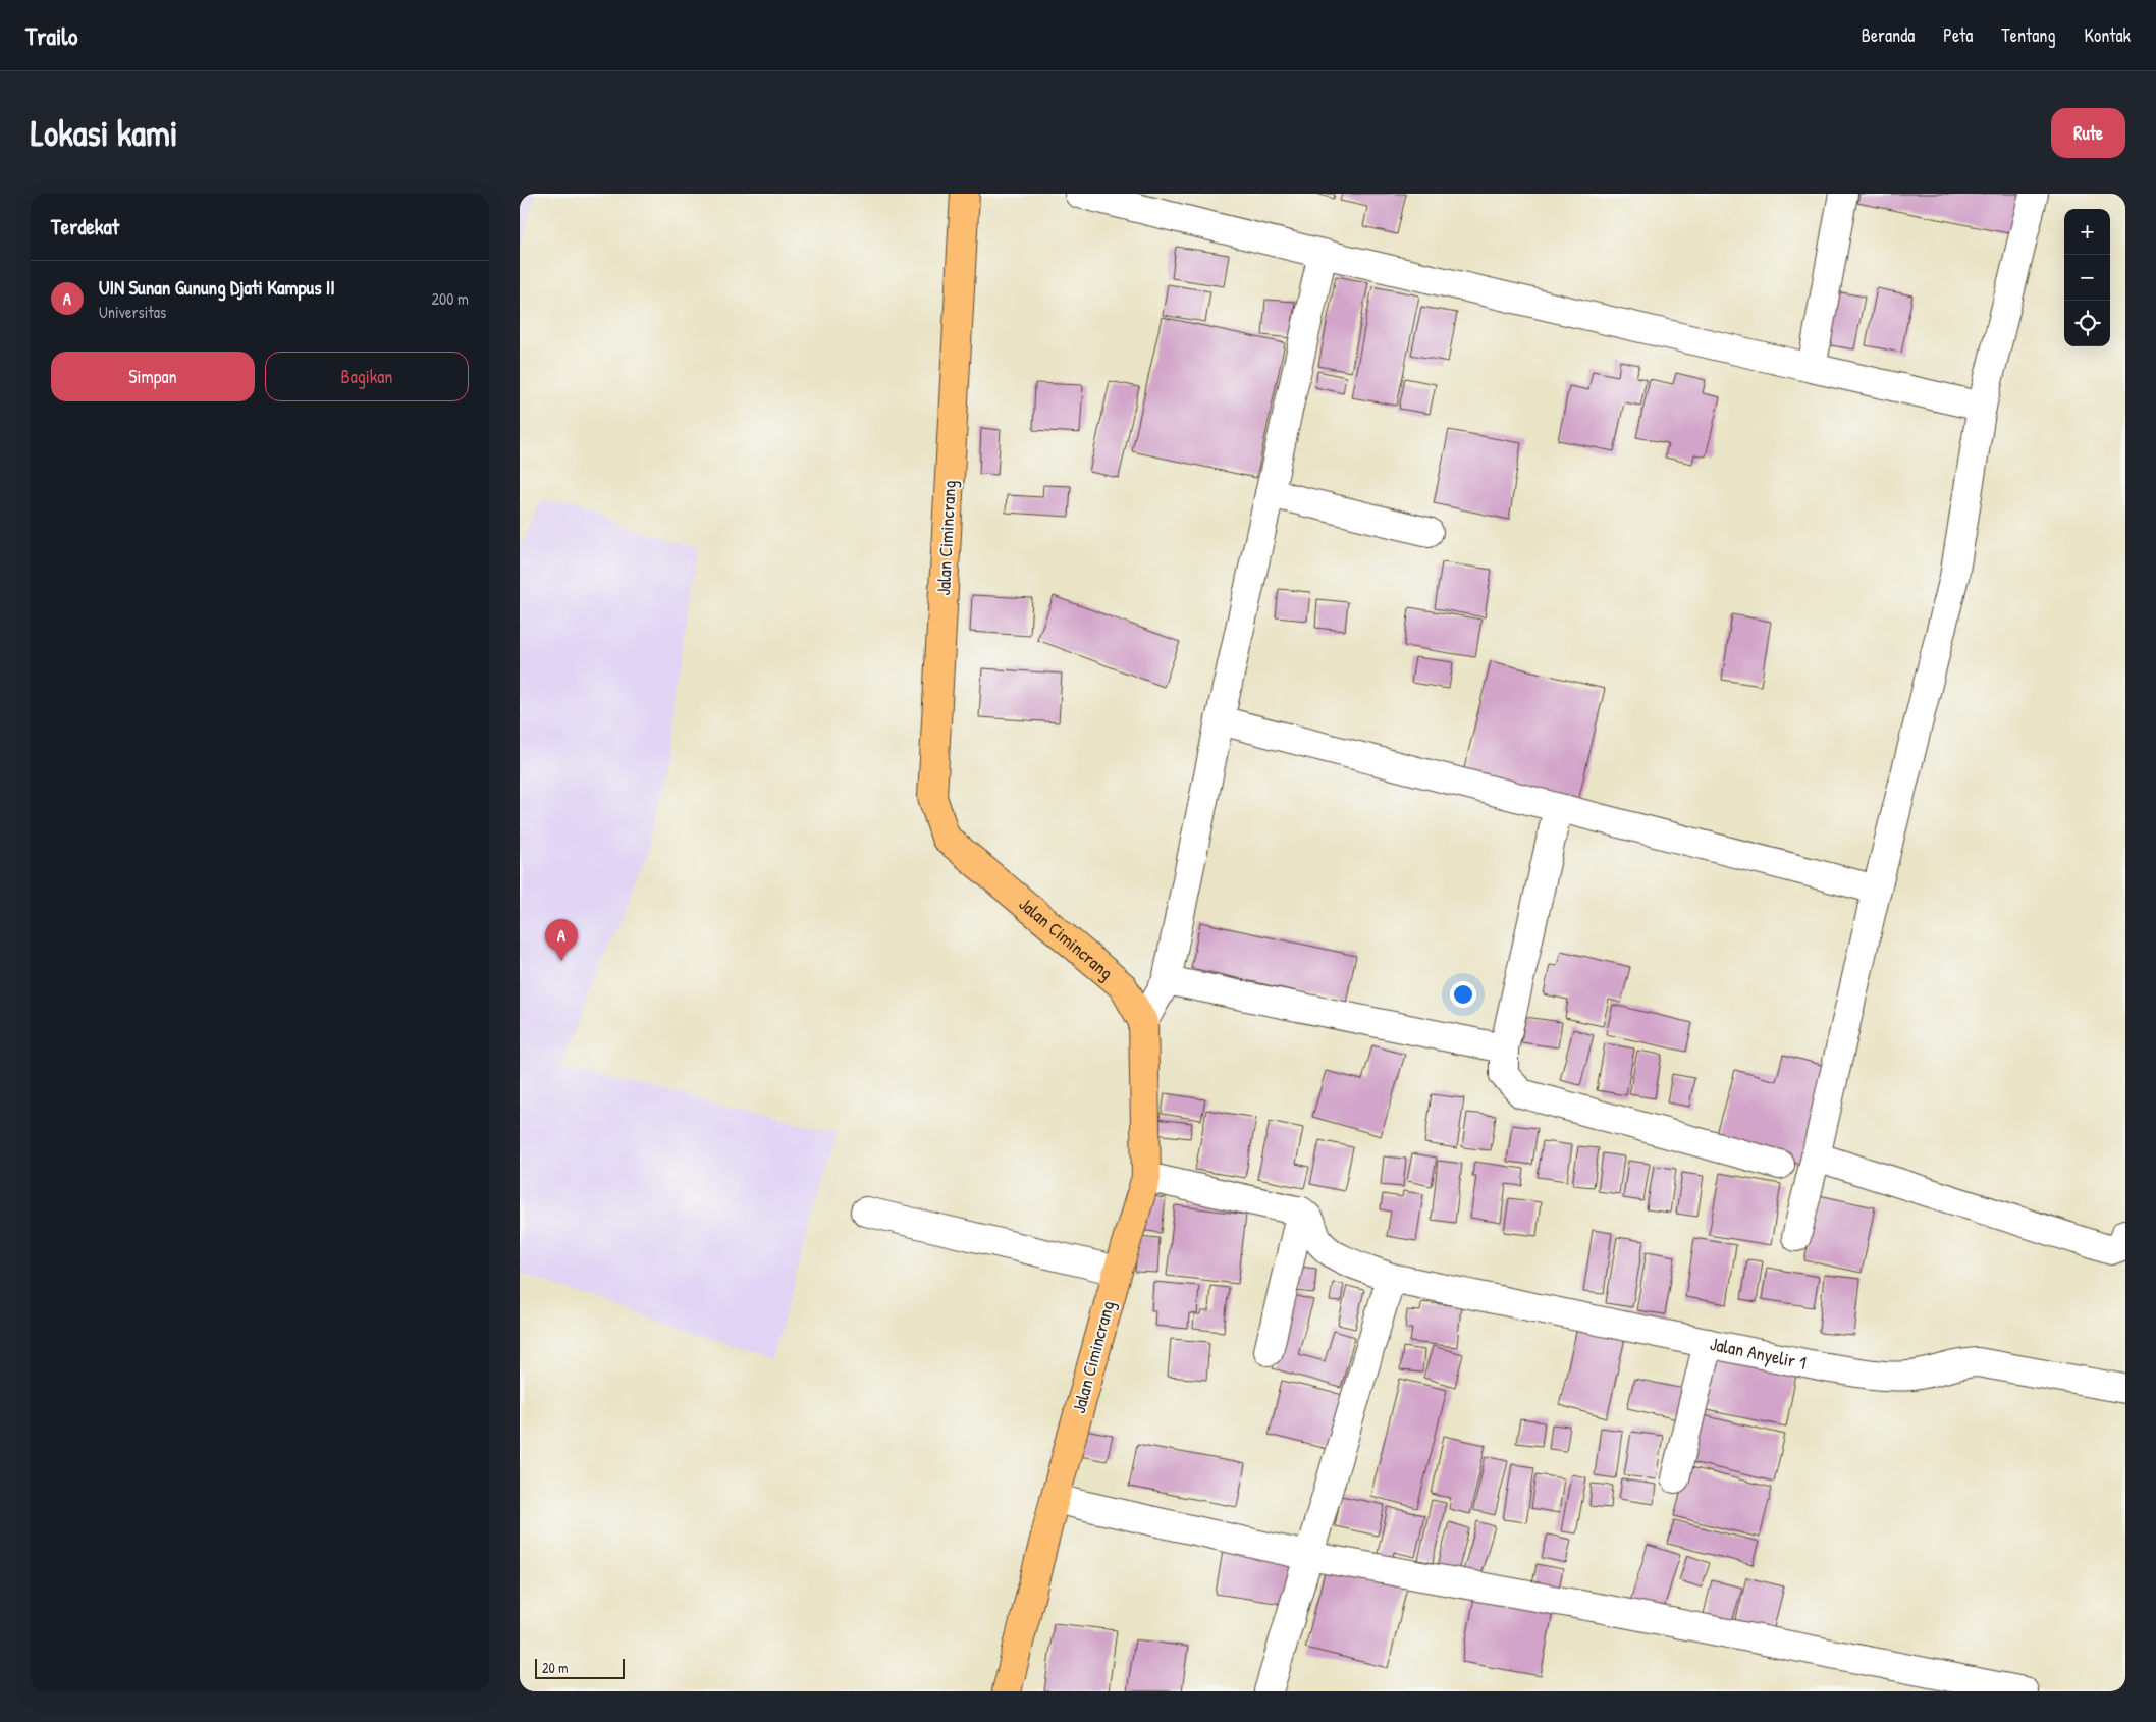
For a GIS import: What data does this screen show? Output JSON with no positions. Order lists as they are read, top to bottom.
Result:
{
  "streets": {
    "main road": ["Jalan Cimincrang"],
    "street": ["Jalan Anyelir 1"]
  },
  "scale_bar": "20 m",
  "page": {
    "header": "Trailo",
    "nav": [
      "Beranda",
      "Peta",
      "Tentang",
      "Kontak"
    ],
    "buttons": [
      "Rute",
      ["Simpan", "Bagikan"]
    ],
    "title": "Lokasi kami",
    "heading": "Terdekat",
    "map_buttons": ["+", "−"],
    "list": [
      {
        "mark": "A",
        "name": "UIN Sunan Gunung Djati Kampus II",
        "note": "Universitas",
        "value": "200 m"
      }
    ],
    "pins": "A",
    "scale": "20 m"
  }
}
